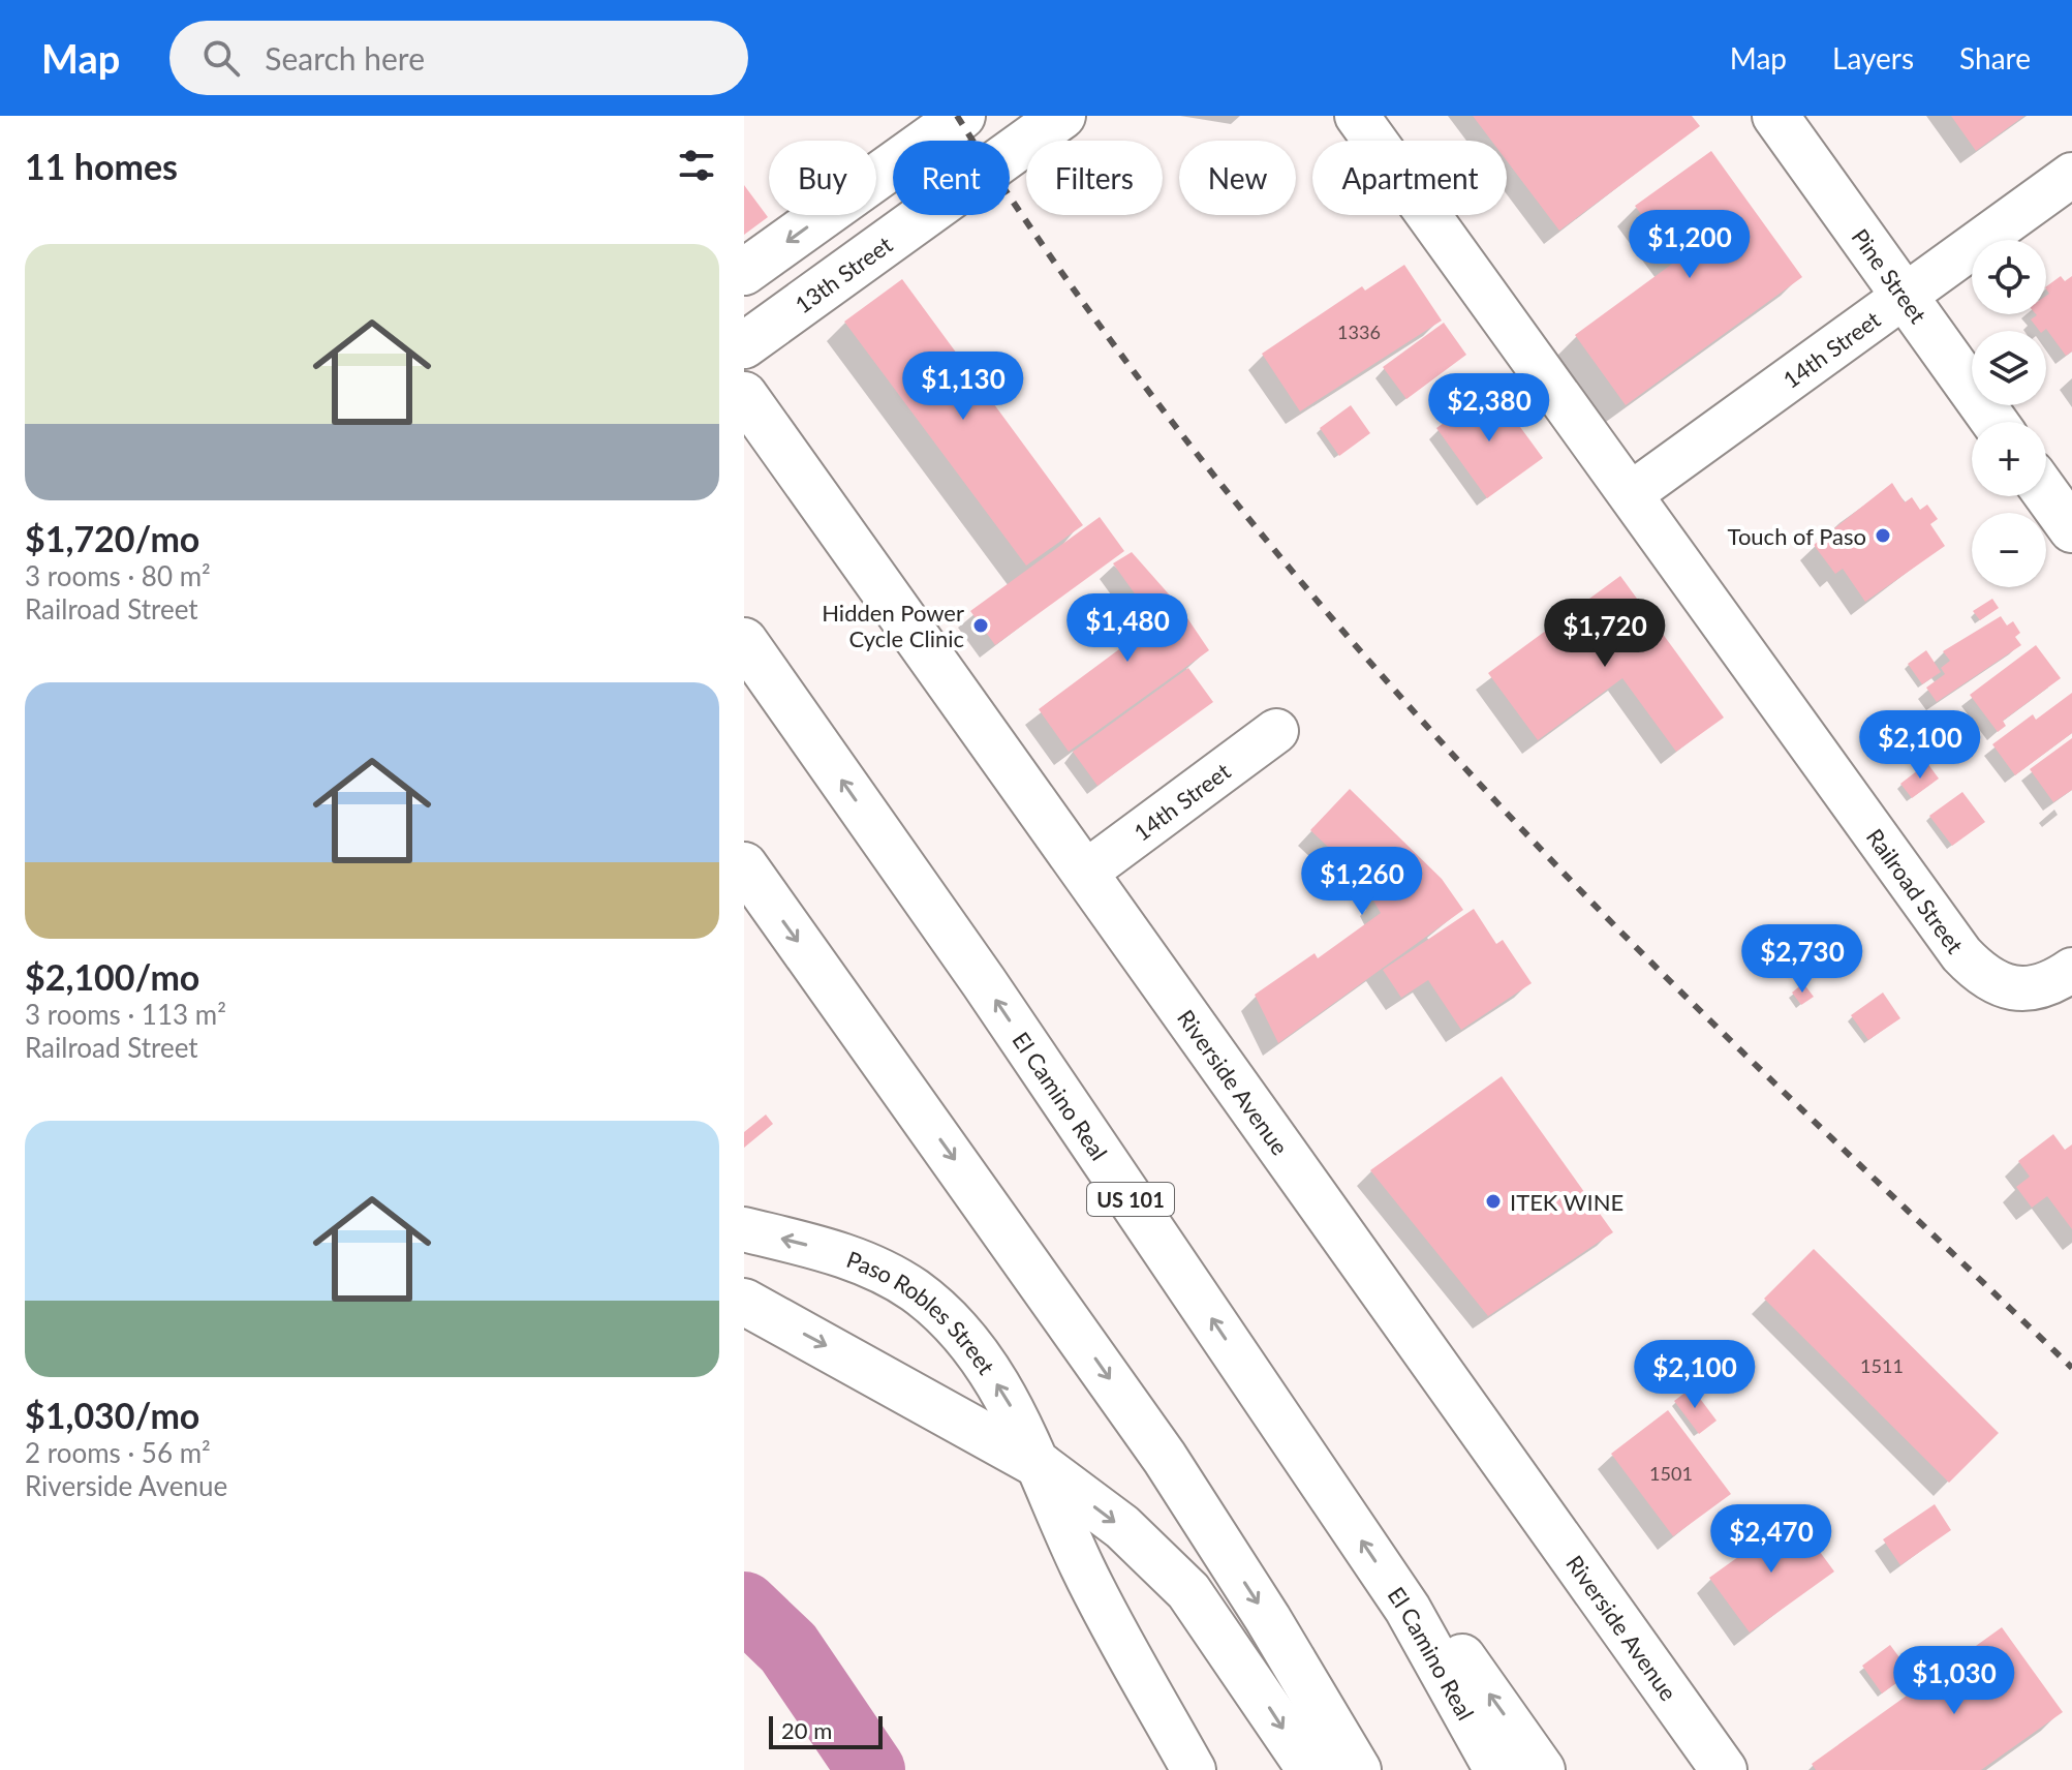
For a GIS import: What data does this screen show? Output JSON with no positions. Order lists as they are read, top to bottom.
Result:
{
  "streets": {
    "main road": [
      "13th Street",
      "Pine Street",
      "Riverside Avenue",
      "El Camino Real",
      "US 101",
      "Paso Robles Street"
    ],
    "street": ["14th Street", "Railroad Street"]
  },
  "crossings": [
    ["Pine Street", "14th Street"],
    ["14th Street", "Railroad Street"],
    ["14th Street", "Riverside Avenue"]
  ],
  "places": ["Touch of Paso", "Hidden Power Cycle Clinic", "ITEK WINE"],
  "house_numbers": ["1336", "1511", "1501"],
  "scale_bar": "20 m",
  "page": {
    "header": "Map",
    "search": "Search here",
    "nav": ["Map", "Layers", "Share"],
    "heading": "11 homes",
    "chip": [
      "Buy",
      "Rent",
      "Filters",
      "New",
      "Apartment"
    ],
    "price": [
      "$1,200",
      "$1,130",
      "$2,380",
      "$1,480",
      "$1,720",
      "$2,100",
      "$1,260",
      "$2,730",
      "$2,100",
      "$2,470",
      "$1,030"
    ],
    "list": [
      {
        "name": "$1,720/mo",
        "note": "3 rooms · 80 m² · Railroad Street"
      },
      {
        "name": "$2,100/mo",
        "note": "3 rooms · 113 m² · Railroad Street"
      },
      {
        "name": "$1,030/mo",
        "note": "2 rooms · 56 m² · Riverside Avenue"
      }
    ],
    "map_buttons": ["+", "−"],
    "scale": "20 m"
  }
}
